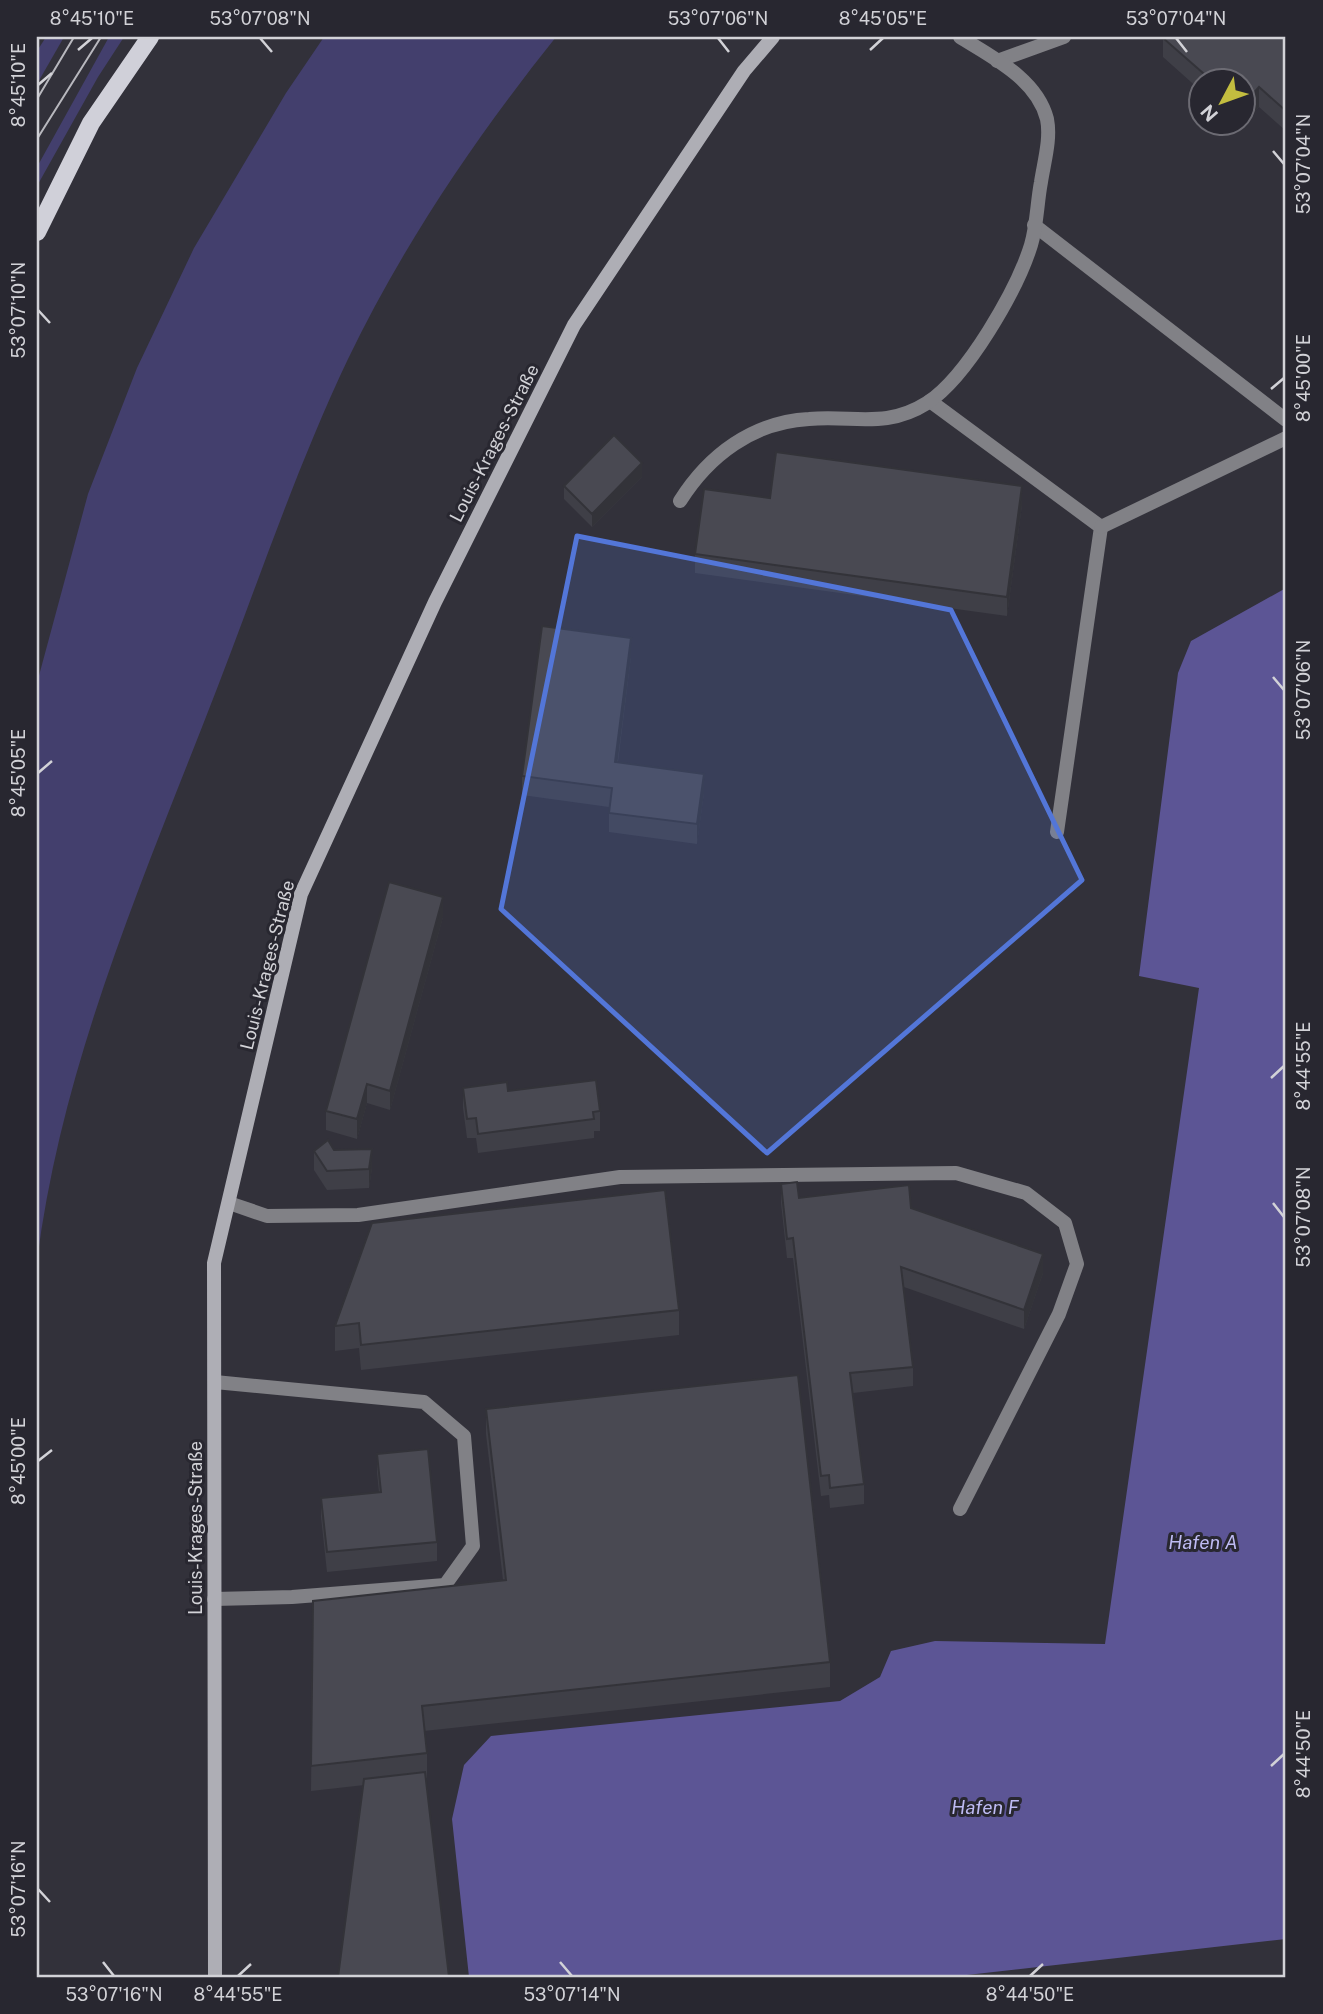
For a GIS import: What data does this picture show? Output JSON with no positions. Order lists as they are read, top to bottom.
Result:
{
  "streets": {
    "street": ["Louis-Krages-Straße"]
  },
  "water": ["Hafen A", "Hafen F"],
  "north": "bottom left",
  "coordinates": [
    "8°45'10\"E",
    "53°07'08\"N",
    "53°07'06\"N",
    "8°45'05\"E",
    "53°07'04\"N",
    "53°07'10\"N",
    "8°45'00\"E",
    "8°44'55\"E",
    "8°44'50\"E",
    "53°07'16\"N",
    "53°07'14\"N"
  ]
}
